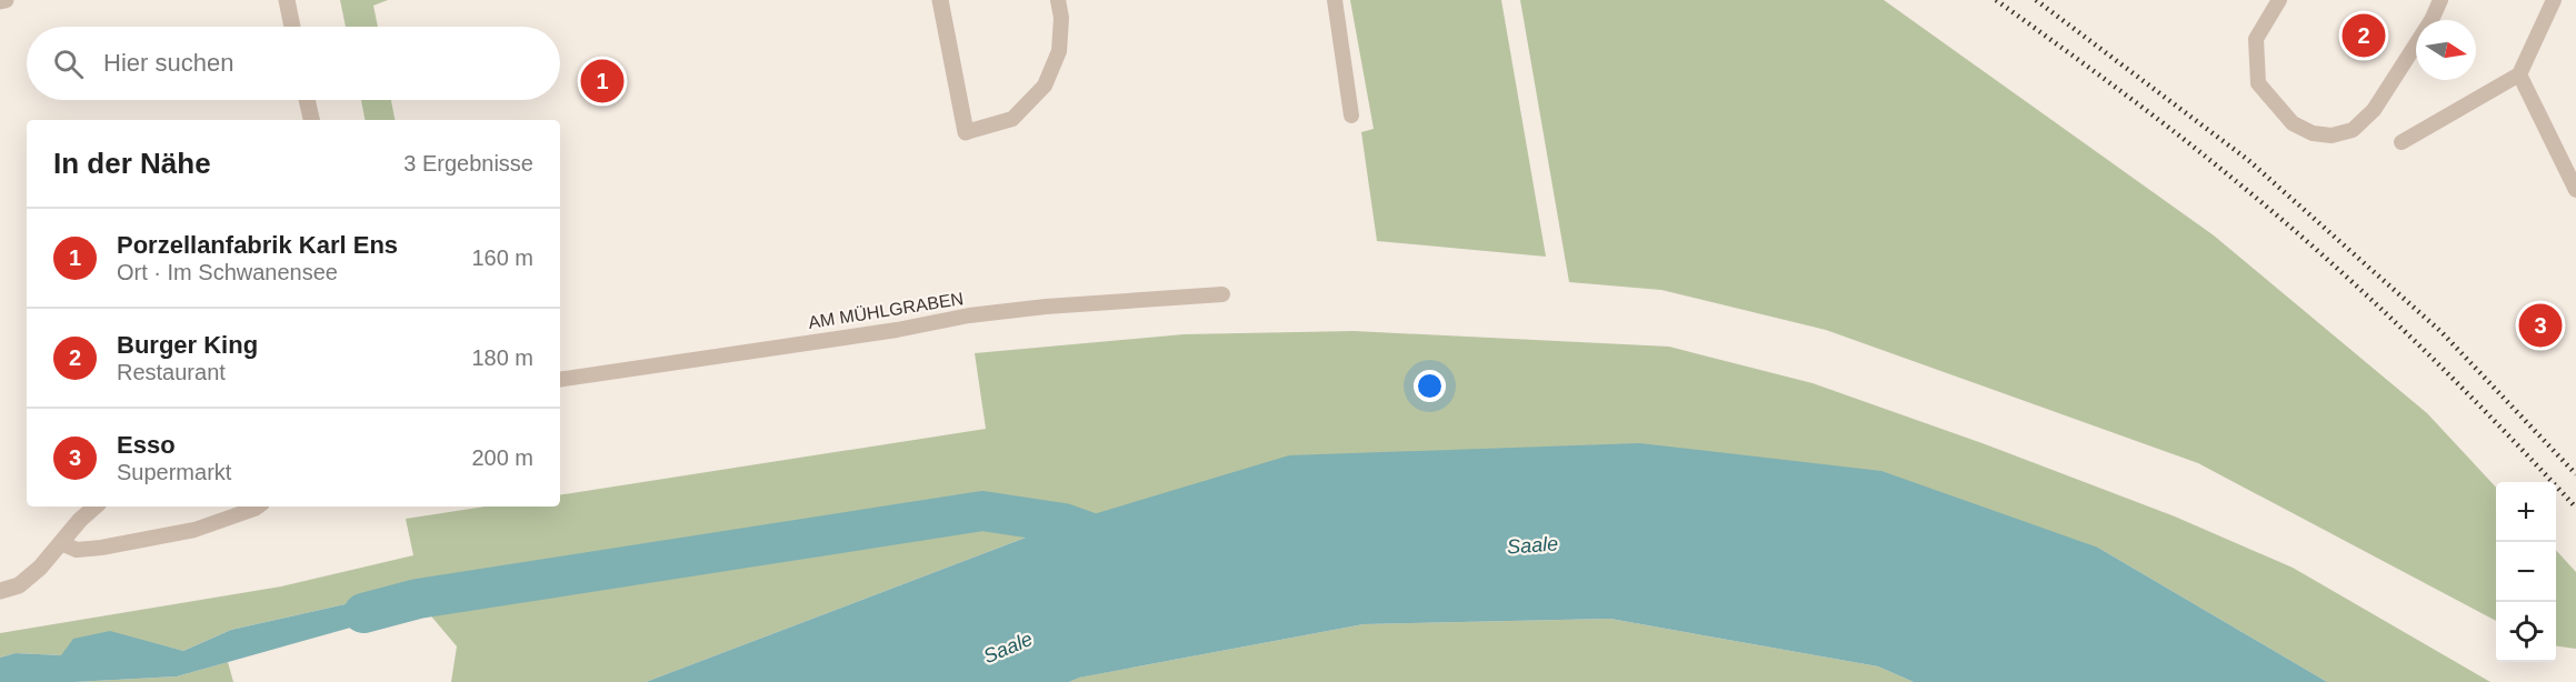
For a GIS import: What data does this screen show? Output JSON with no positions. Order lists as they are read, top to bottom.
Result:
{
  "streets": {
    "lane": ["AM MÜHLGRABEN"]
  },
  "water": ["Saale"],
  "north": "right",
  "page": {
    "pins": ["2", "1", "3"],
    "search": "Hier suchen",
    "heading": ["In der Nähe", "3 Ergebnisse"],
    "list": [
      {
        "mark": "1",
        "name": "Porzellanfabrik Karl Ens",
        "note": "Ort · Im Schwanensee",
        "value": "160 m"
      },
      {
        "mark": "2",
        "name": "Burger King",
        "note": "Restaurant",
        "value": "180 m"
      },
      {
        "mark": "3",
        "name": "Esso",
        "note": "Supermarkt",
        "value": "200 m"
      }
    ],
    "map_buttons": ["+", "−"]
  }
}
